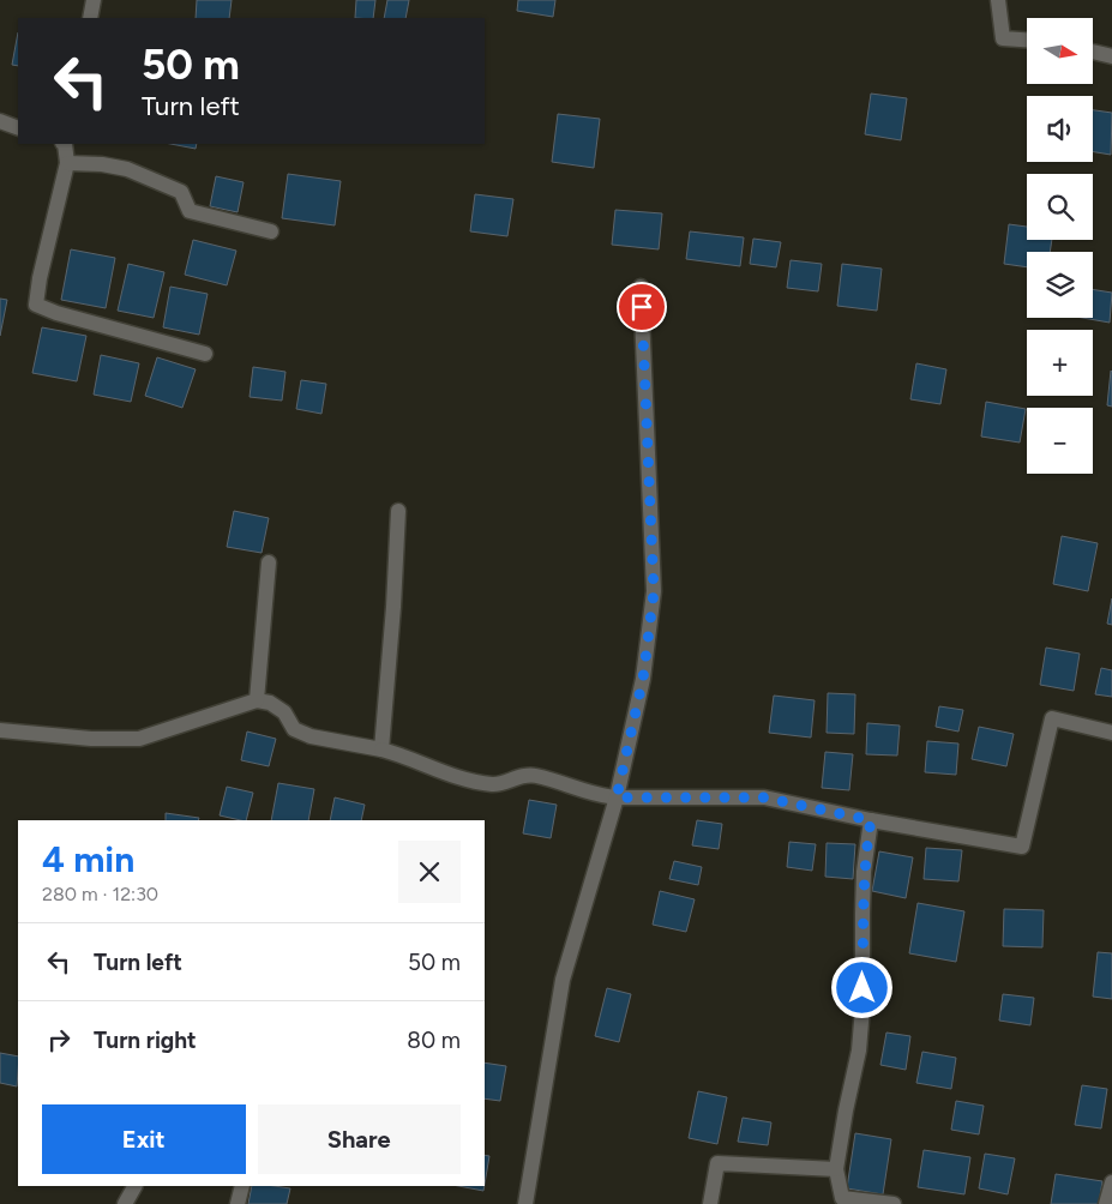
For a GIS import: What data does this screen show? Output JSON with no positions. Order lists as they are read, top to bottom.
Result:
{
  "north": "right",
  "page": {
    "map_buttons": ["+", "−"],
    "turn": ["50 m", "Turn left"],
    "heading": ["4 min", "280 m · 12:30"],
    "list": [
      {
        "name": "Turn left",
        "value": "50 m"
      },
      {
        "name": "Turn right",
        "value": "80 m"
      }
    ],
    "buttons": ["Exit", "Share"]
  }
}
